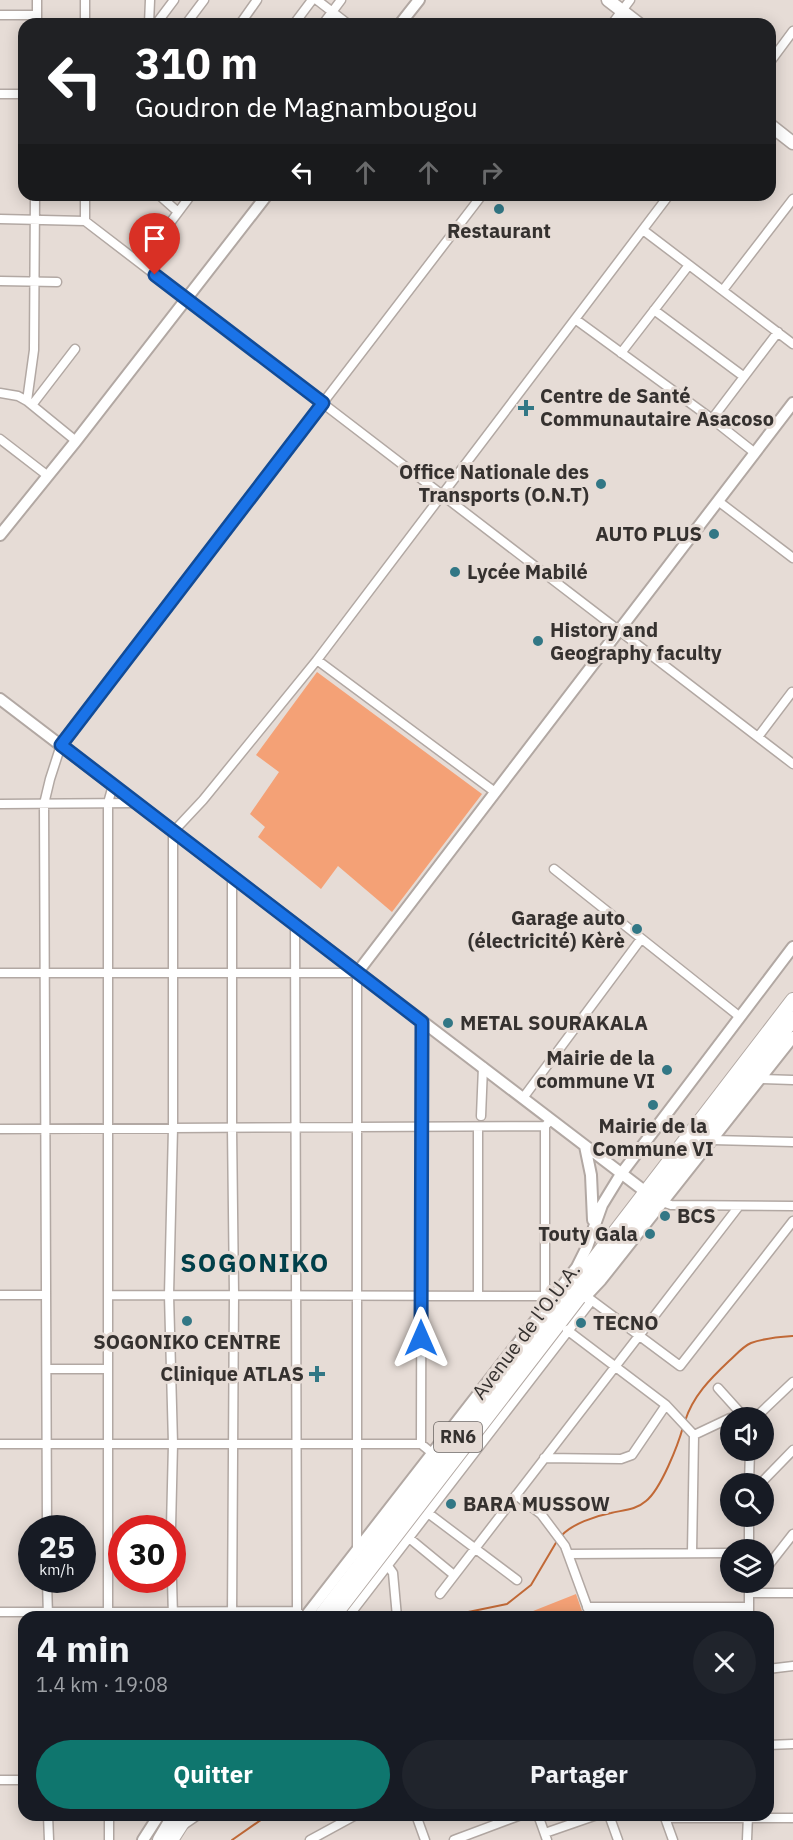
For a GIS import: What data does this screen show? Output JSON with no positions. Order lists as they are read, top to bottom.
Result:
{
  "streets": {
    "highway": ["Avenue de l'O.U.A.", "RN6"]
  },
  "districts": ["SOGONIKO"],
  "places": {
    "other": [
      "Restaurant",
      "Office Nationale des Transports (O.N.T)",
      "AUTO PLUS",
      "Lycée Mabilé",
      "History and Geography faculty",
      "Garage auto (électricité) Kèrè",
      "METAL SOURAKALA",
      "Mairie de la commune VI",
      "Mairie de la Commune VI",
      "BCS",
      "Touty Gala",
      "SOGONIKO CENTRE",
      "TECNO",
      "BARA MUSSOW"
    ],
    "health": ["Centre de Santé Communautaire Asacoso", "Clinique ATLAS"]
  },
  "page": {
    "turn": ["310 m", "Goudron de Magnambougou"],
    "speed": "25 km/h",
    "limit": "30",
    "heading": ["4 min", "1.4 km · 19:08"],
    "buttons": ["Quitter", "Partager"]
  }
}
